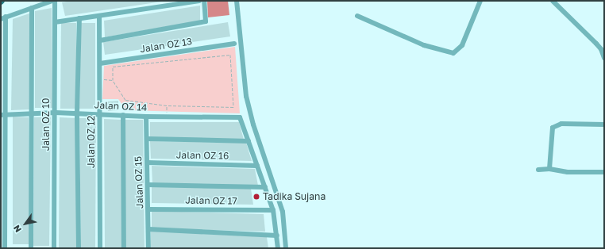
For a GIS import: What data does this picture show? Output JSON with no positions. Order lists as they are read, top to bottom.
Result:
{
  "streets": {
    "street": [
      "Jalan OZ 13",
      "Jalan OZ 14",
      "Jalan OZ 10",
      "Jalan OZ 12",
      "Jalan OZ 16",
      "Jalan OZ 15",
      "Jalan OZ 17"
    ]
  },
  "crossings": [
    ["Jalan OZ 13", "Jalan OZ 12"],
    ["Jalan OZ 14", "Jalan OZ 10"],
    ["Jalan OZ 14", "Jalan OZ 12"],
    ["Jalan OZ 14", "Jalan OZ 15"],
    ["Jalan OZ 16", "Jalan OZ 15"],
    ["Jalan OZ 15", "Jalan OZ 17"]
  ],
  "places": ["Tadika Sujana"],
  "north": "bottom left"
}
